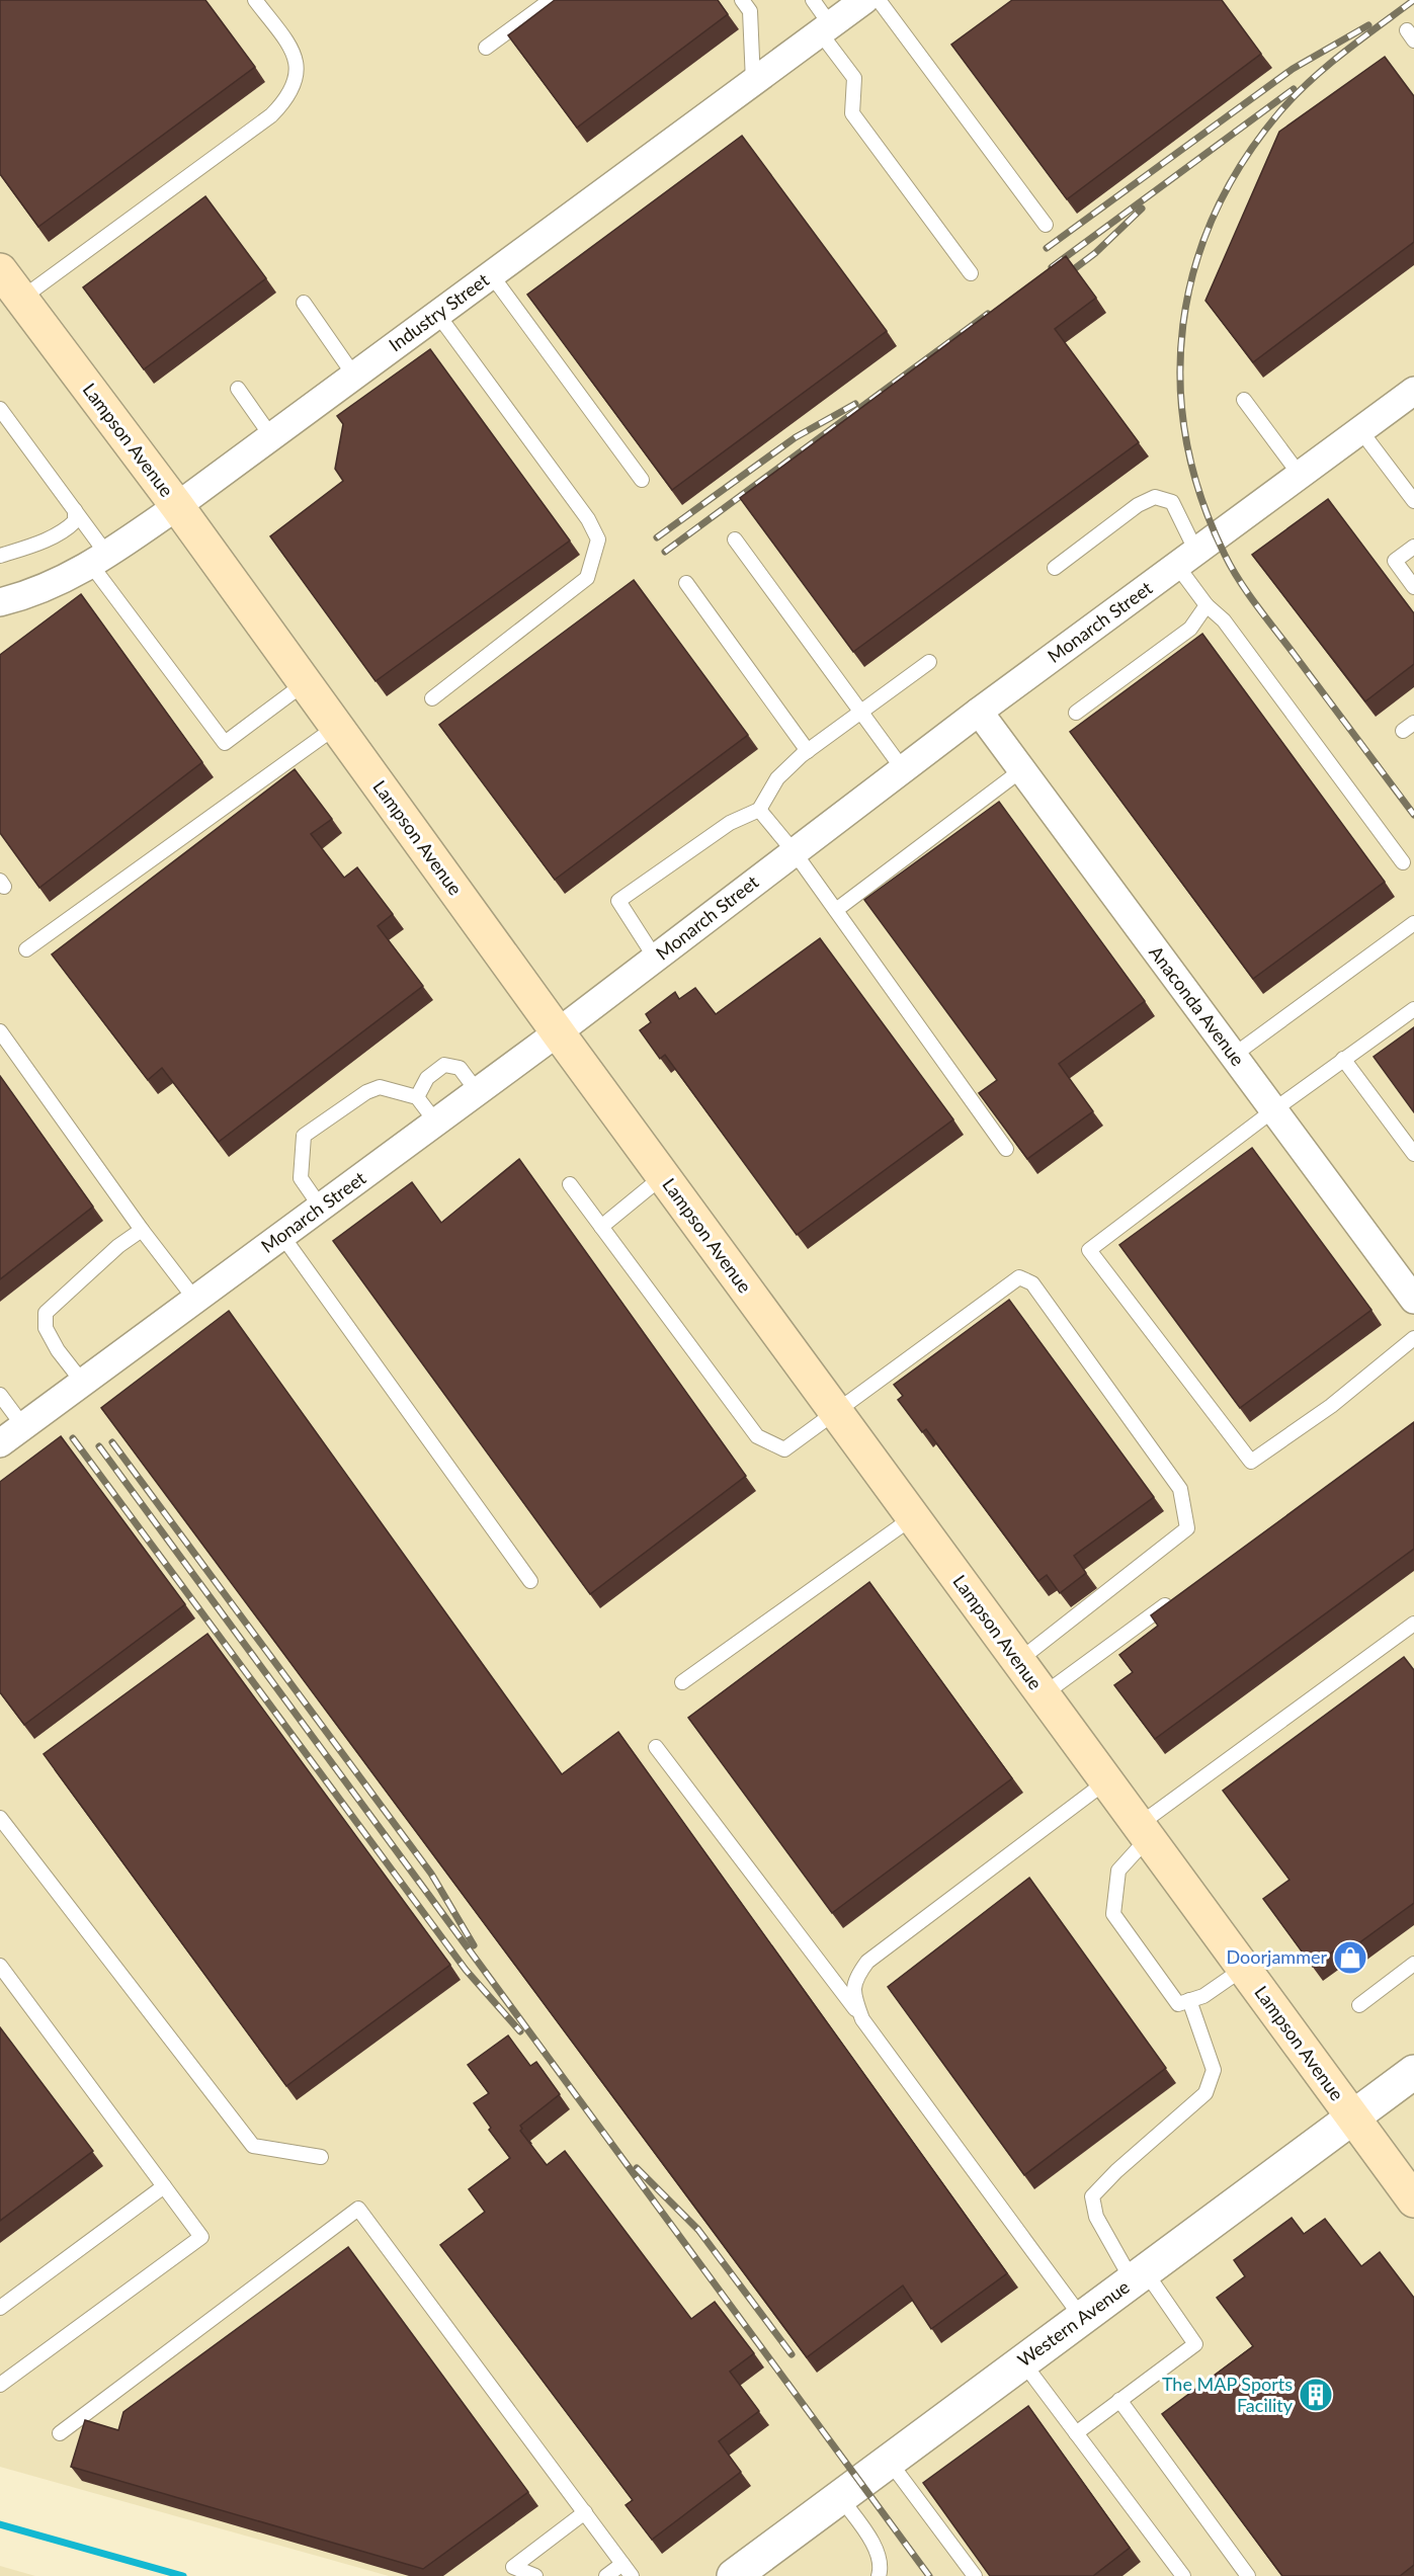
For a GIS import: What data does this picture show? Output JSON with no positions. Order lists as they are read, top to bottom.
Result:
{
  "streets": {
    "main road": ["Lampson Avenue"],
    "street": [
      "Industry Street",
      "Monarch Street",
      "Anaconda Avenue",
      "Western Avenue"
    ]
  },
  "crossings": [
    ["Industry Street", "Lampson Avenue"],
    ["Lampson Avenue", "Monarch Street"],
    ["Lampson Avenue", "Western Avenue"],
    ["Monarch Street", "Anaconda Avenue"]
  ],
  "places": {
    "shop": ["Doorjammer"],
    "building": ["The MAP Sports Facility"]
  }
}
